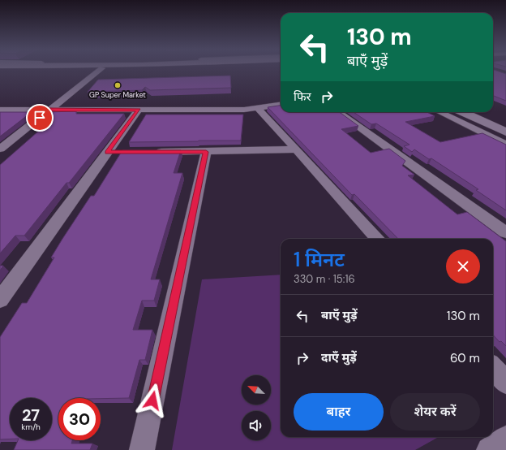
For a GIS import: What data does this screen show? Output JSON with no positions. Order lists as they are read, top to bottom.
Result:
{
  "places": ["GP Super Market"],
  "north": "top left",
  "page": {
    "turn": ["130 m", "बाएँ मुड़ें"],
    "then": "फिर",
    "heading": ["1 मिनट", "330 m · 15:16"],
    "list": [
      {
        "name": "बाएँ मुड़ें",
        "value": "130 m"
      },
      {
        "name": "दाएँ मुड़ें",
        "value": "60 m"
      }
    ],
    "buttons": ["बाहर", "शेयर करें"],
    "speed": "27 km/h",
    "limit": "30"
  }
}
